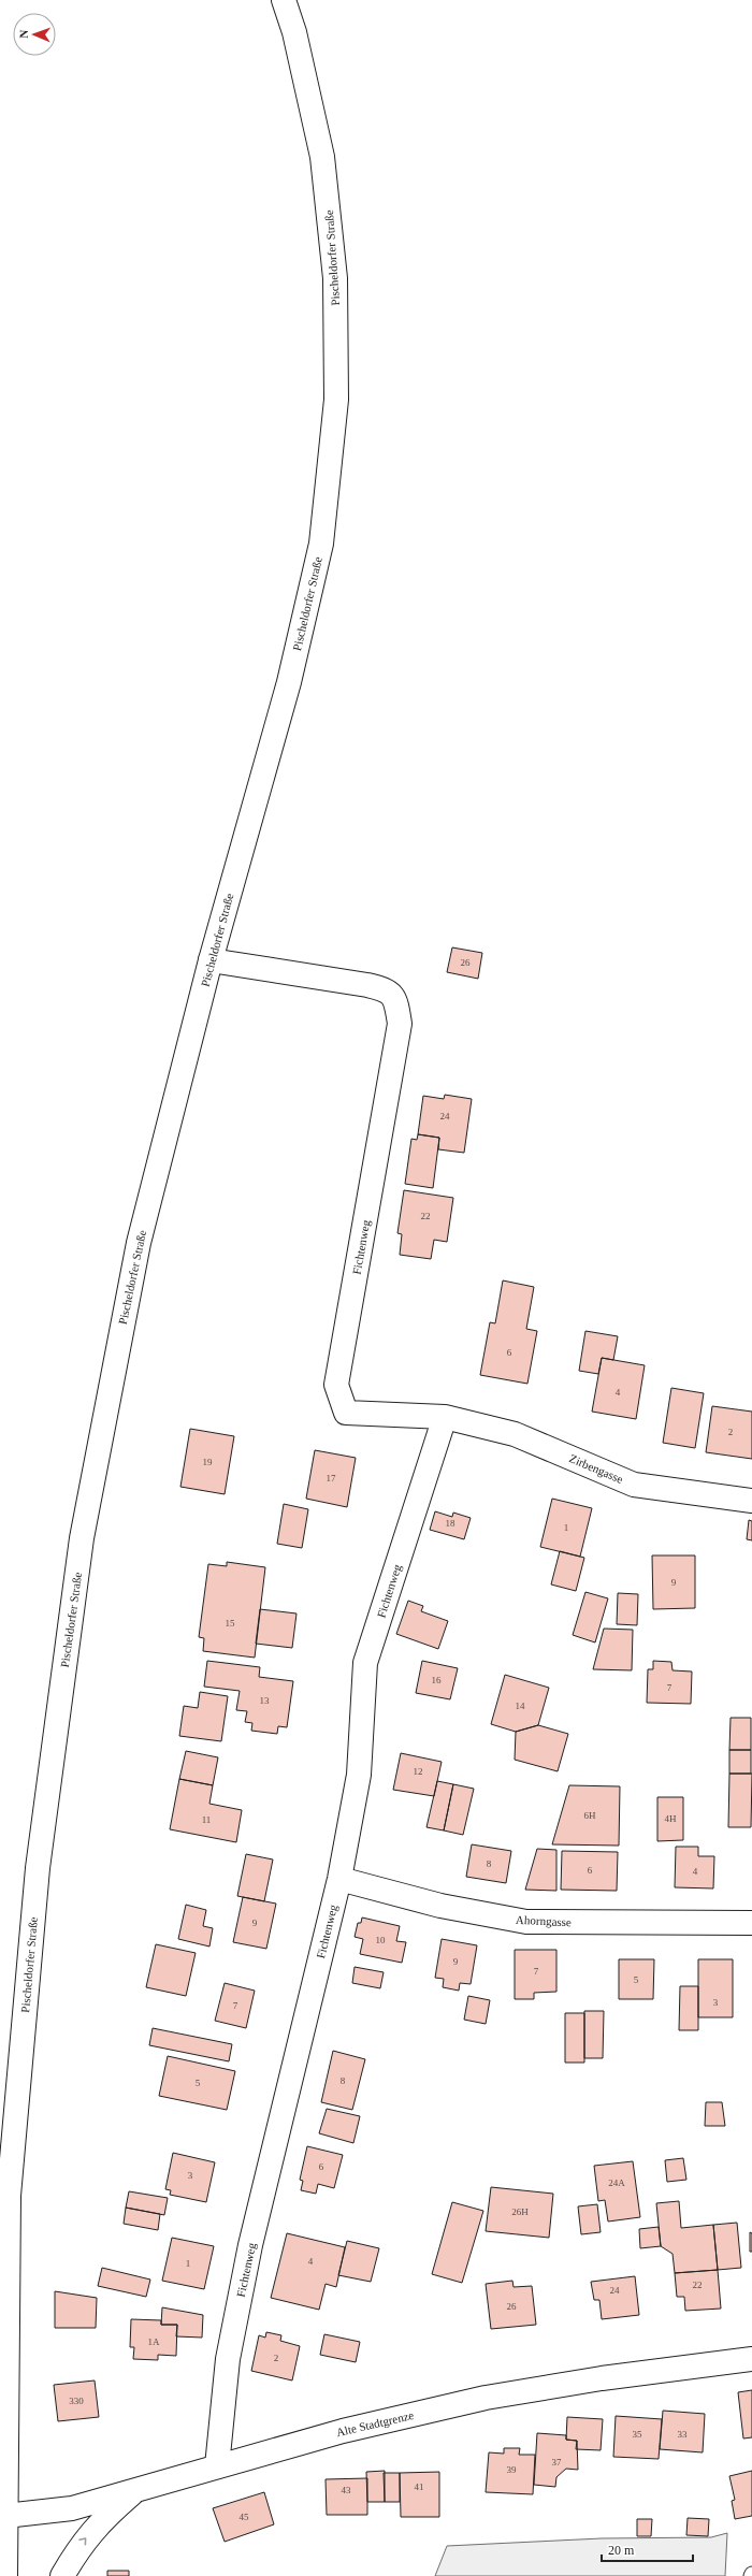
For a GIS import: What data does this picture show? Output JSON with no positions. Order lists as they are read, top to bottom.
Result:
{
  "streets": {
    "street": [
      "Pischeldorfer Straße",
      "Fichtenweg",
      "Zirbengasse",
      "Ahorngasse",
      "Alte Stadtgrenze"
    ]
  },
  "crossings": [
    ["Pischeldorfer Straße", "Fichtenweg"],
    ["Pischeldorfer Straße", "Alte Stadtgrenze"],
    ["Fichtenweg", "Zirbengasse"],
    ["Fichtenweg", "Ahorngasse"],
    ["Fichtenweg", "Alte Stadtgrenze"]
  ],
  "house_numbers": [
    "26",
    "24",
    "22",
    "6",
    "4",
    "2",
    "19",
    "17",
    "18",
    "1",
    "9",
    "15",
    "16",
    "7",
    "13",
    "14",
    "12",
    "6H",
    "4H",
    "11",
    "8",
    "6",
    "4",
    "9",
    "10",
    "9",
    "7",
    "5",
    "3",
    "7",
    "8",
    "5",
    "6",
    "3",
    "24A",
    "26H",
    "4",
    "1",
    "22",
    "24",
    "26",
    "1A",
    "2",
    "330",
    "35",
    "33",
    "37",
    "39",
    "41",
    "43",
    "45"
  ],
  "scale_bar": "20 m",
  "north": "left"
}
